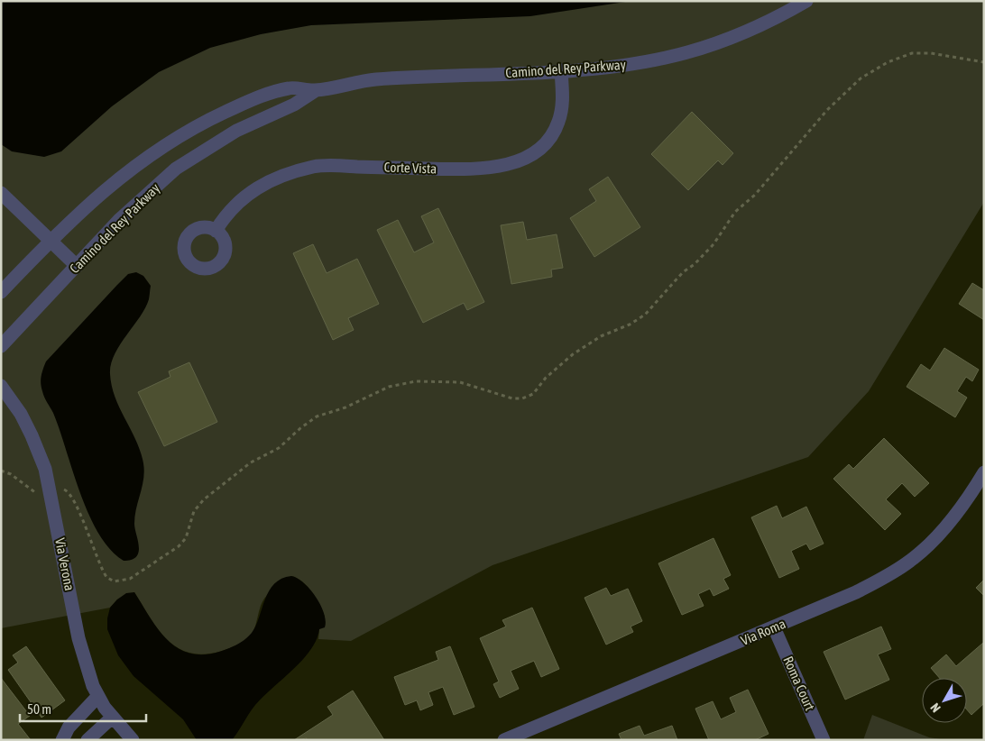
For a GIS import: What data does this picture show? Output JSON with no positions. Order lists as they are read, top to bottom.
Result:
{
  "streets": {
    "street": [
      "Camino del Rey Parkway",
      "Corte Vista",
      "Via Verona",
      "Via Roma",
      "Roma Court"
    ]
  },
  "crossings": [
    ["Camino del Rey Parkway", "Corte Vista"],
    ["Via Roma", "Roma Court"]
  ],
  "scale_bar": "50 m",
  "north": "bottom left"
}
